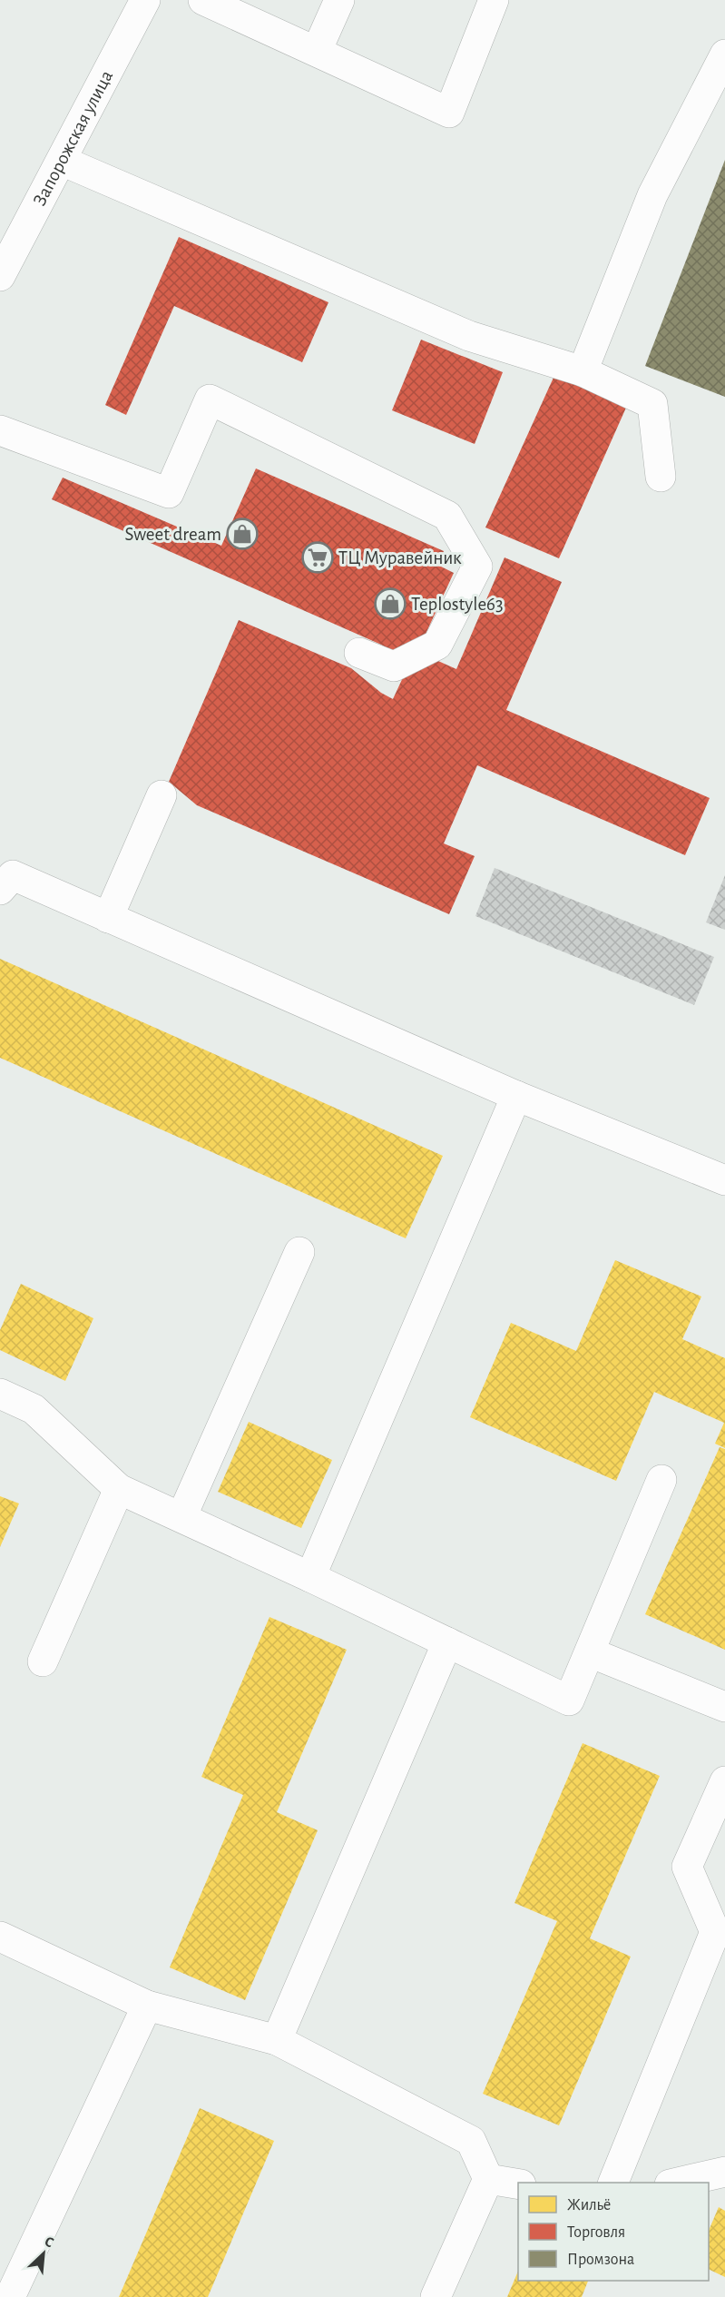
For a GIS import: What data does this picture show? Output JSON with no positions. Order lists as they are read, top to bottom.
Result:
{
  "streets": {
    "street": ["Запорожская улица"]
  },
  "places": {
    "shop": ["Sweet dream", "Teplostyle63"],
    "supermarket": ["ТЦ Муравейник"]
  },
  "legend": ["Жильё", "Торговля", "Промзона"],
  "north": "top right"
}
